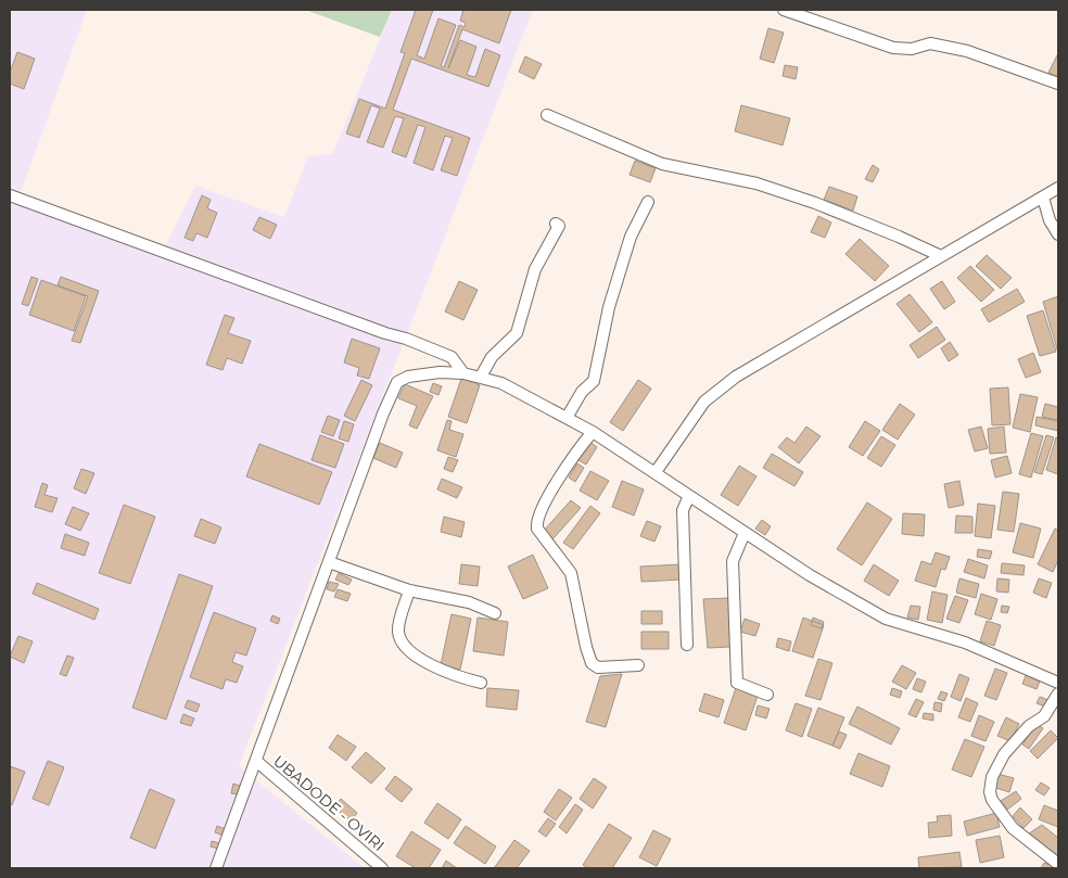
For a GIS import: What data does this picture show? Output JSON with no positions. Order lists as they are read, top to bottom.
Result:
{
  "streets": {
    "street": ["UBADODE - OVIRI"]
  }
}
